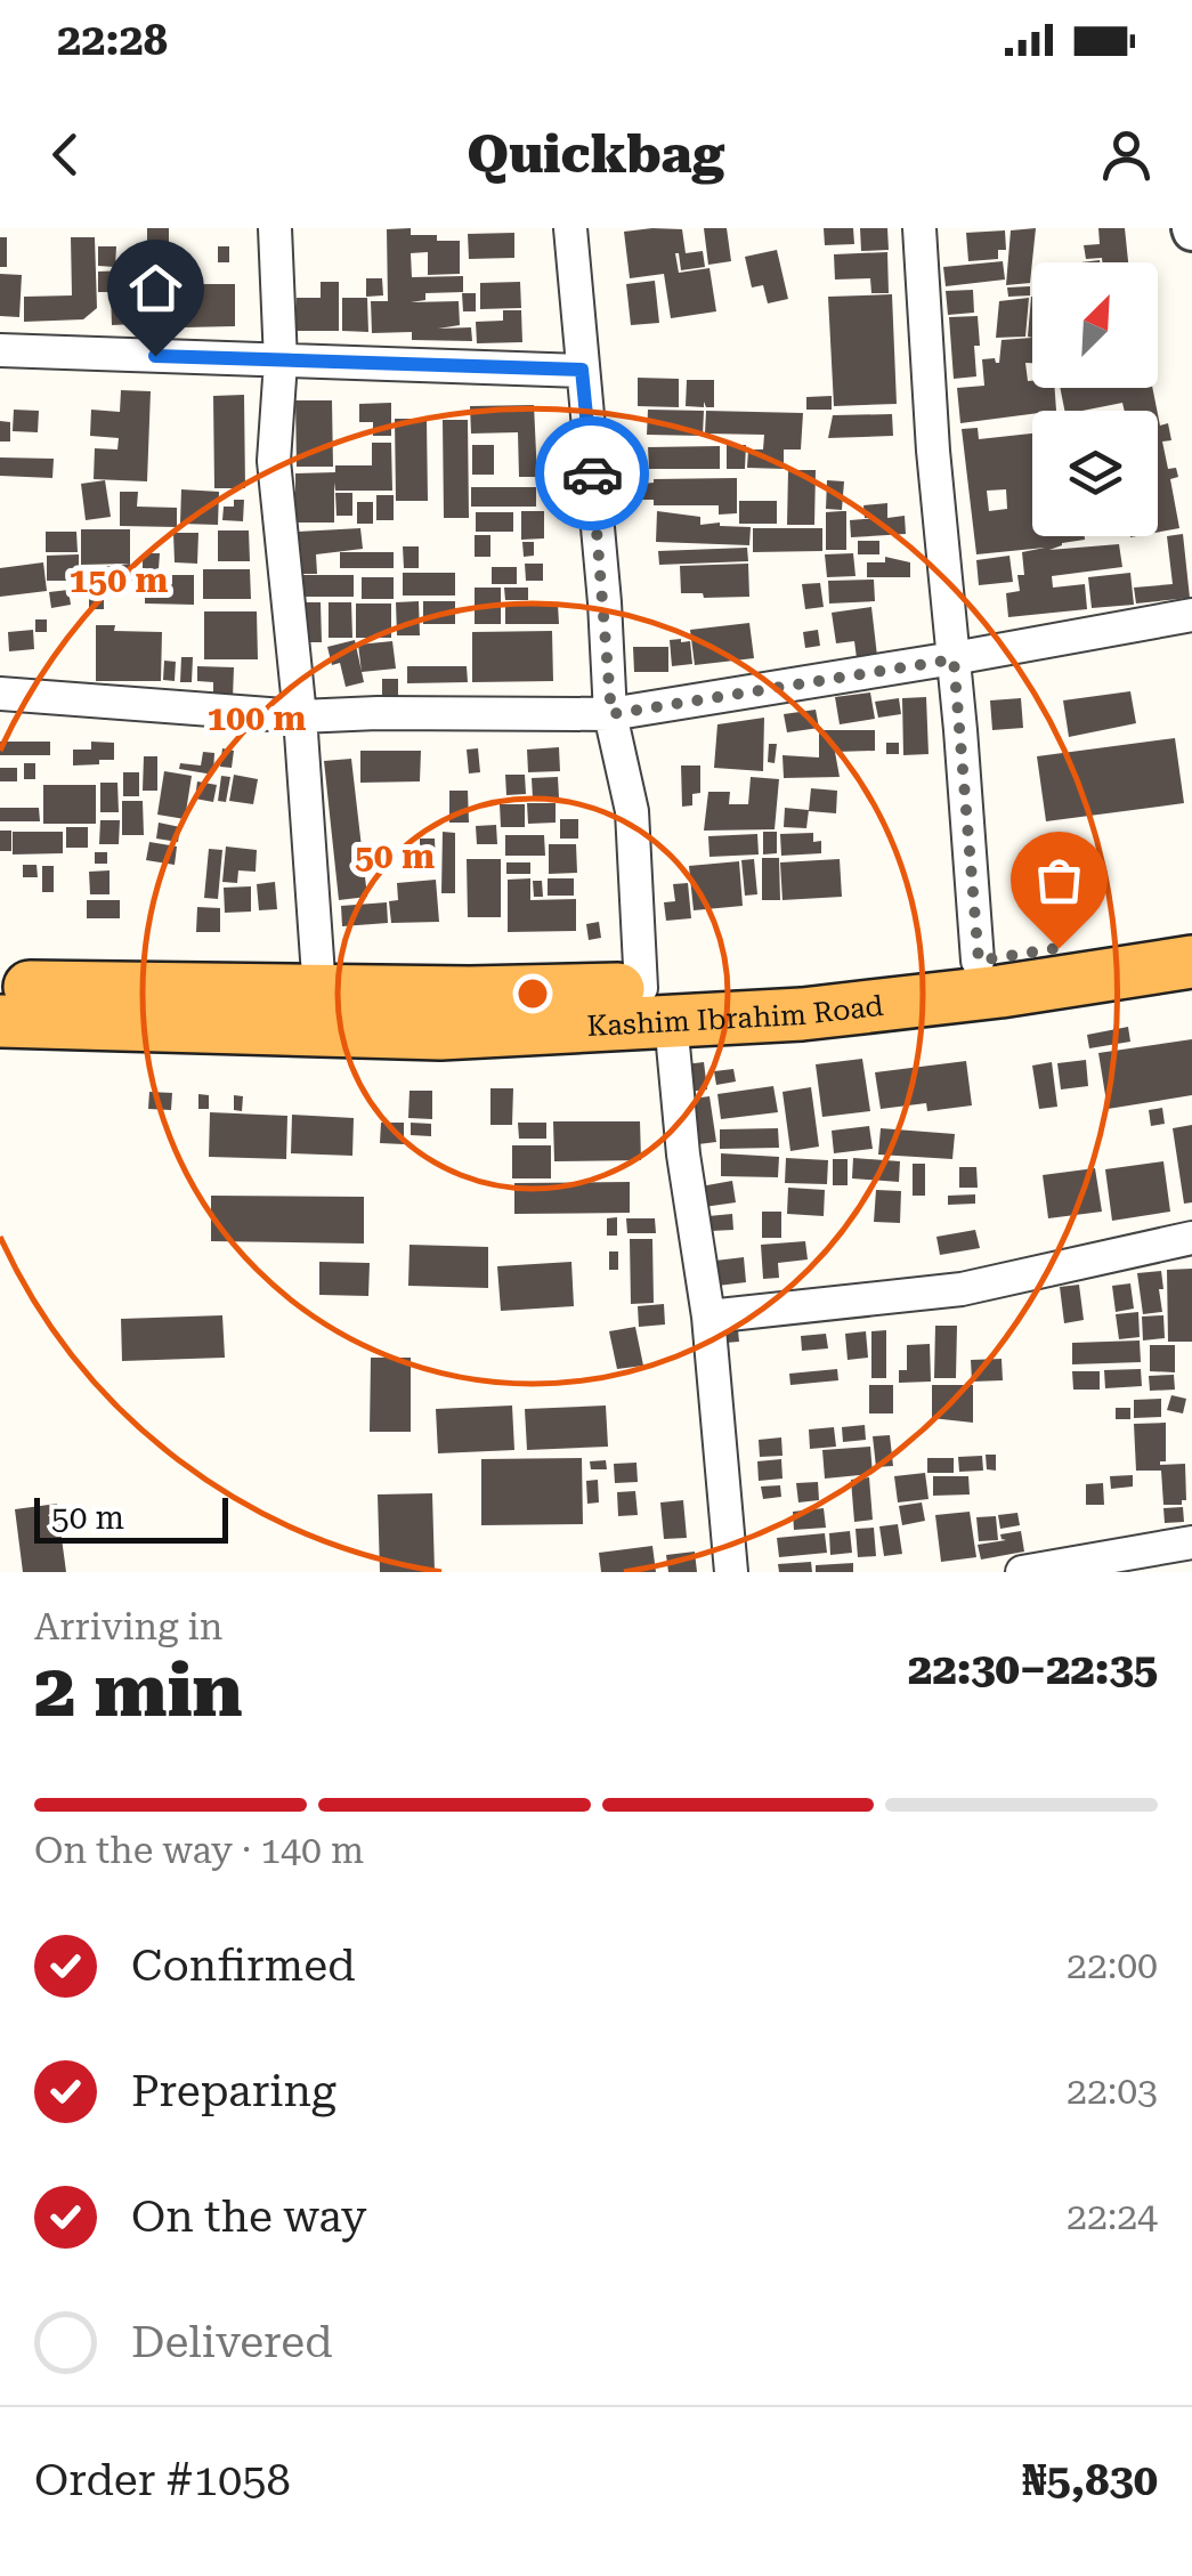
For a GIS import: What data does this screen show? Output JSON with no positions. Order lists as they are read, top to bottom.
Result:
{
  "streets": {
    "highway": ["Kashim Ibrahim Road"]
  },
  "scale_bar": "50 m",
  "north": "top right",
  "page": {
    "status": "22:28",
    "header": "Quickbag",
    "scale": "50 m",
    "heading": ["2 min", "Arriving in", "22:30–22:35"],
    "panel": ["Order #1058", "₦5,830"],
    "bar": "On the way · 140 m",
    "list": [
      ["Confirmed", "22:00"],
      ["Preparing", "22:03"],
      ["On the way", "22:24"],
      "Delivered"
    ]
  },
  "rings": ["150 m", "100 m", "50 m"]
}
